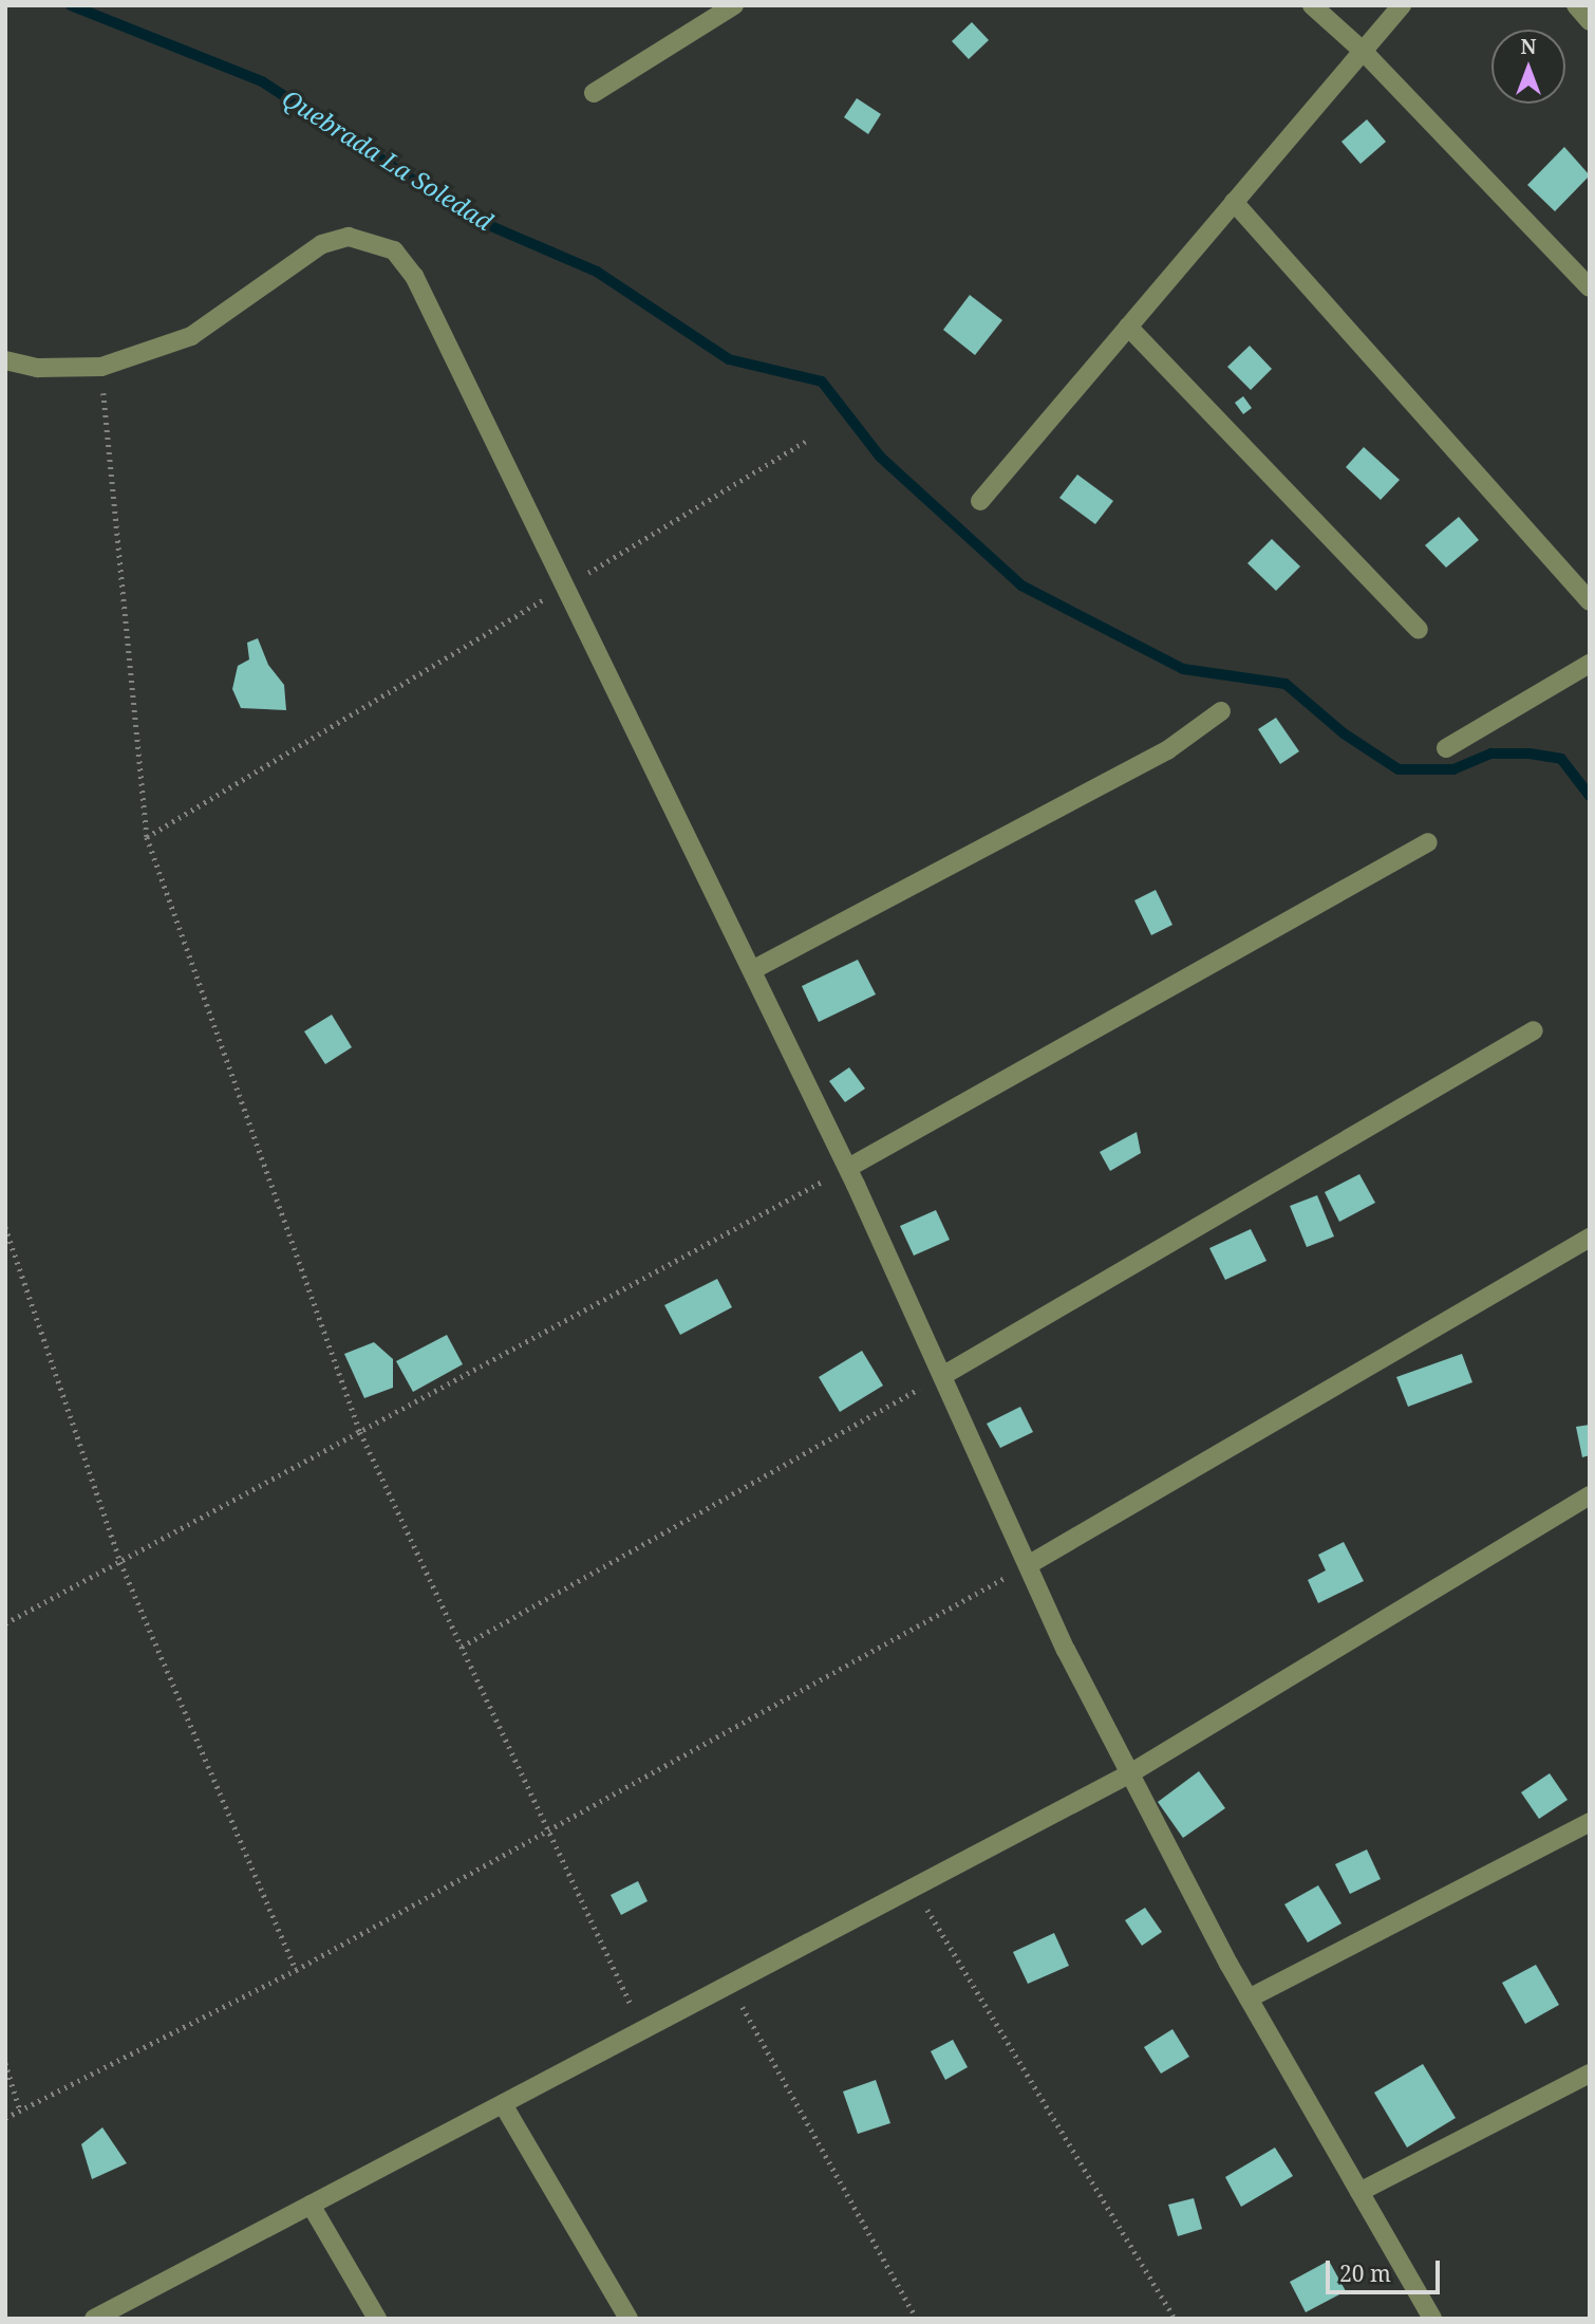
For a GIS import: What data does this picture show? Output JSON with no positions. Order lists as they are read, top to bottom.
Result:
{
  "water": ["Quebrada La Soledad"],
  "scale_bar": "20 m",
  "north": "top"
}
